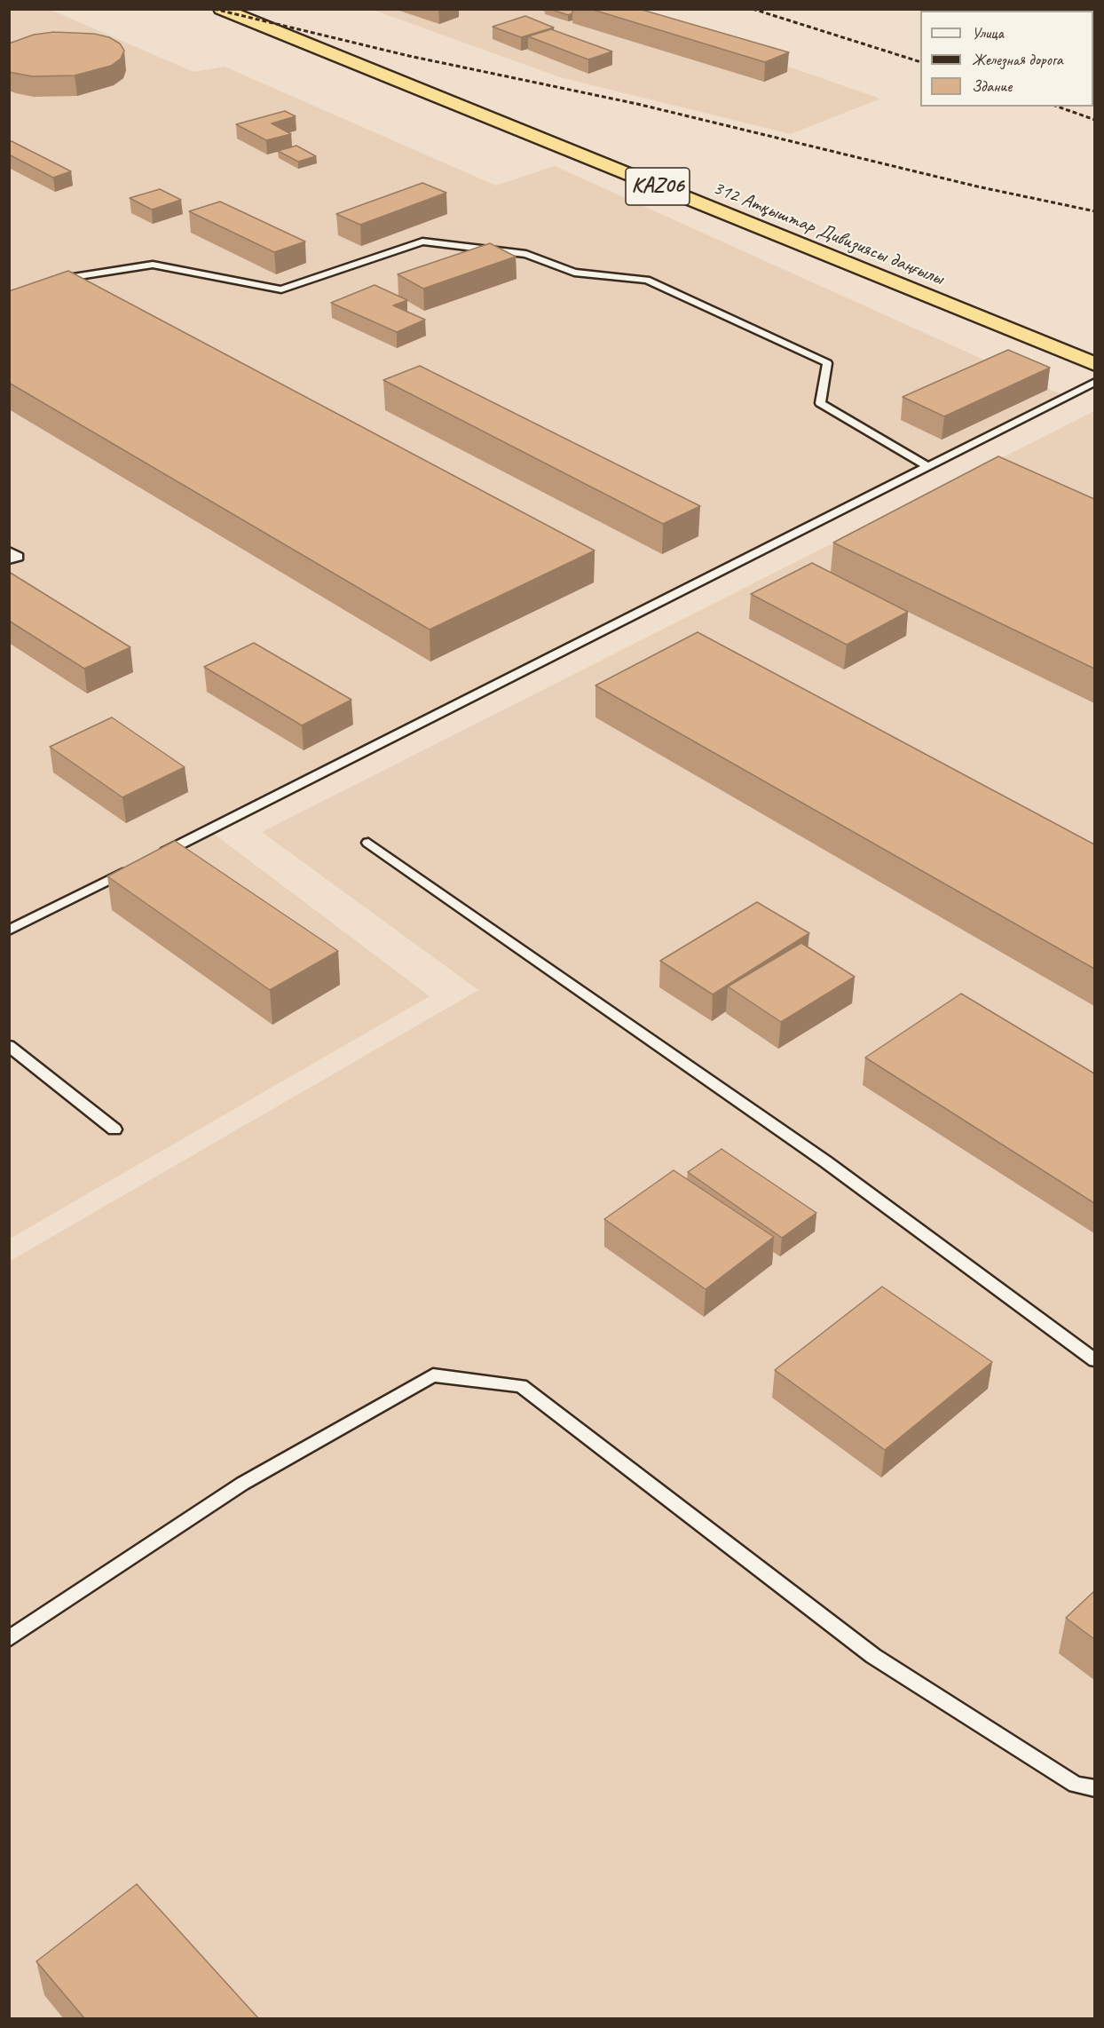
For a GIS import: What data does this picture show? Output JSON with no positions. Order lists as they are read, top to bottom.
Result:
{
  "streets": {
    "highway": ["KАZ06", "312 Атқыштар Дивизиясы даңғылы"]
  },
  "legend": ["Улица", "Железная дорога", "Здание"]
}
